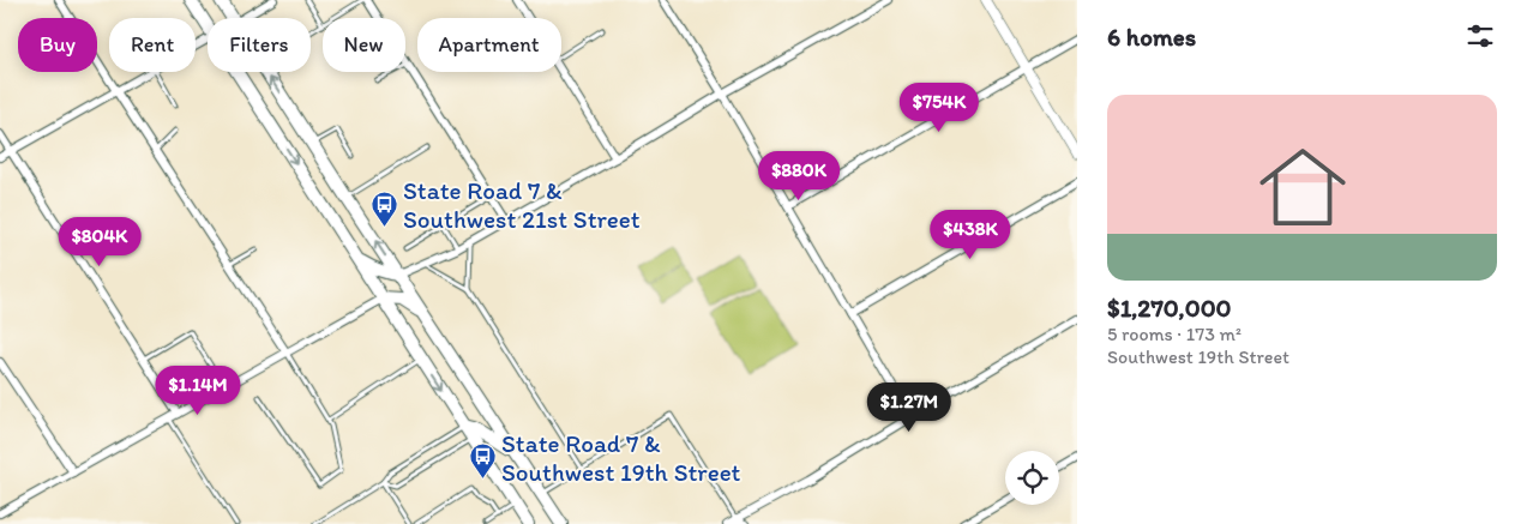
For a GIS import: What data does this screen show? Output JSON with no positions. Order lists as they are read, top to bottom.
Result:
{
  "places": {
    "bus stop": ["State Road 7 & Southwest 21st Street", "State Road 7 & Southwest 19th Street"]
  },
  "page": {
    "heading": "6 homes",
    "chip": [
      "Buy",
      "Rent",
      "Filters",
      "New",
      "Apartment"
    ],
    "list": [
      {
        "name": "$1,270,000",
        "note": "5 rooms · 173 m² · Southwest 19th Street"
      }
    ],
    "price": [
      "$754K",
      "$880K",
      "$438K",
      "$804K",
      "$1.14M",
      "$1.27M"
    ]
  }
}
